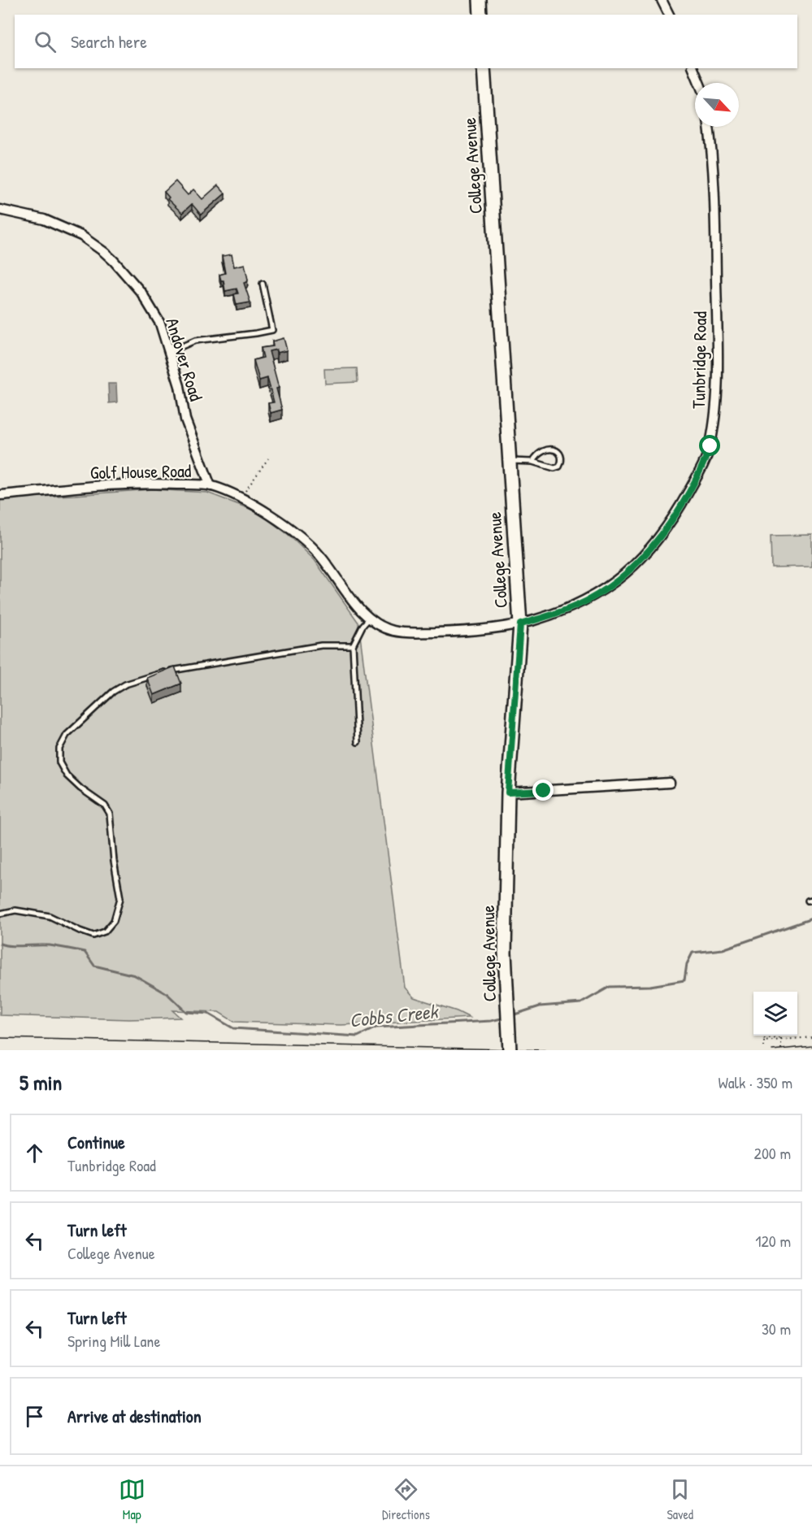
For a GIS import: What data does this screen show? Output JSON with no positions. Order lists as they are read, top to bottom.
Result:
{
  "streets": {
    "main road": ["College Avenue"],
    "street": ["Andover Road", "Tunbridge Road", "Golf House Road"]
  },
  "crossings": [
    ["College Avenue", "Tunbridge Road"],
    ["College Avenue", "Golf House Road"],
    ["Andover Road", "Golf House Road"],
    ["Tunbridge Road", "Golf House Road"]
  ],
  "water": ["Cobbs Creek"],
  "north": "bottom right",
  "page": {
    "search": "Search here",
    "heading": ["5 min", "Walk · 350 m"],
    "list": [
      ["Continue", "Tunbridge Road", "200 m"],
      ["Turn left", "College Avenue", "120 m"],
      ["Turn left", "Spring Mill Lane", "30 m"],
      "Arrive at destination"
    ],
    "nav": ["Map", "Directions", "Saved"]
  }
}
